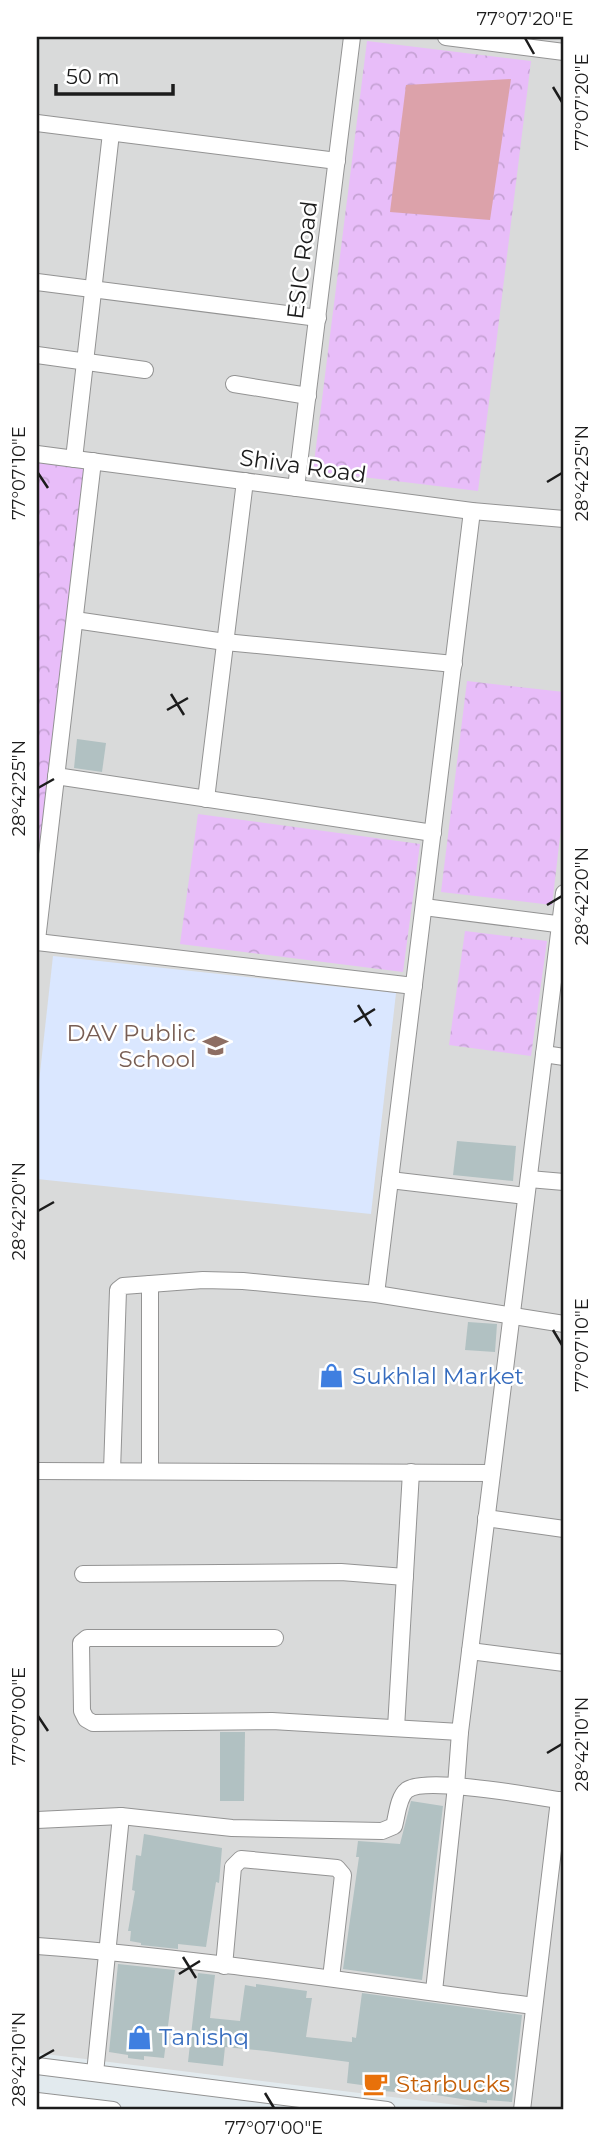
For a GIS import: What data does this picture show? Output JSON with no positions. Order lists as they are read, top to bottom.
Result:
{
  "streets": {
    "street": ["ESIC Road", "Shiva Road"]
  },
  "crossings": [
    ["ESIC Road", "Shiva Road"]
  ],
  "places": {
    "school or university": ["DAV Public School"],
    "shop": ["Sukhlal Market", "Tanishq"],
    "cafe": ["Starbucks"]
  },
  "scale_bar": "50 m",
  "coordinates": [
    "77°07'20\"E",
    "28°42'25\"N",
    "77°07'10\"E",
    "28°42'20\"N",
    "77°07'00\"E",
    "28°42'10\"N"
  ]
}
